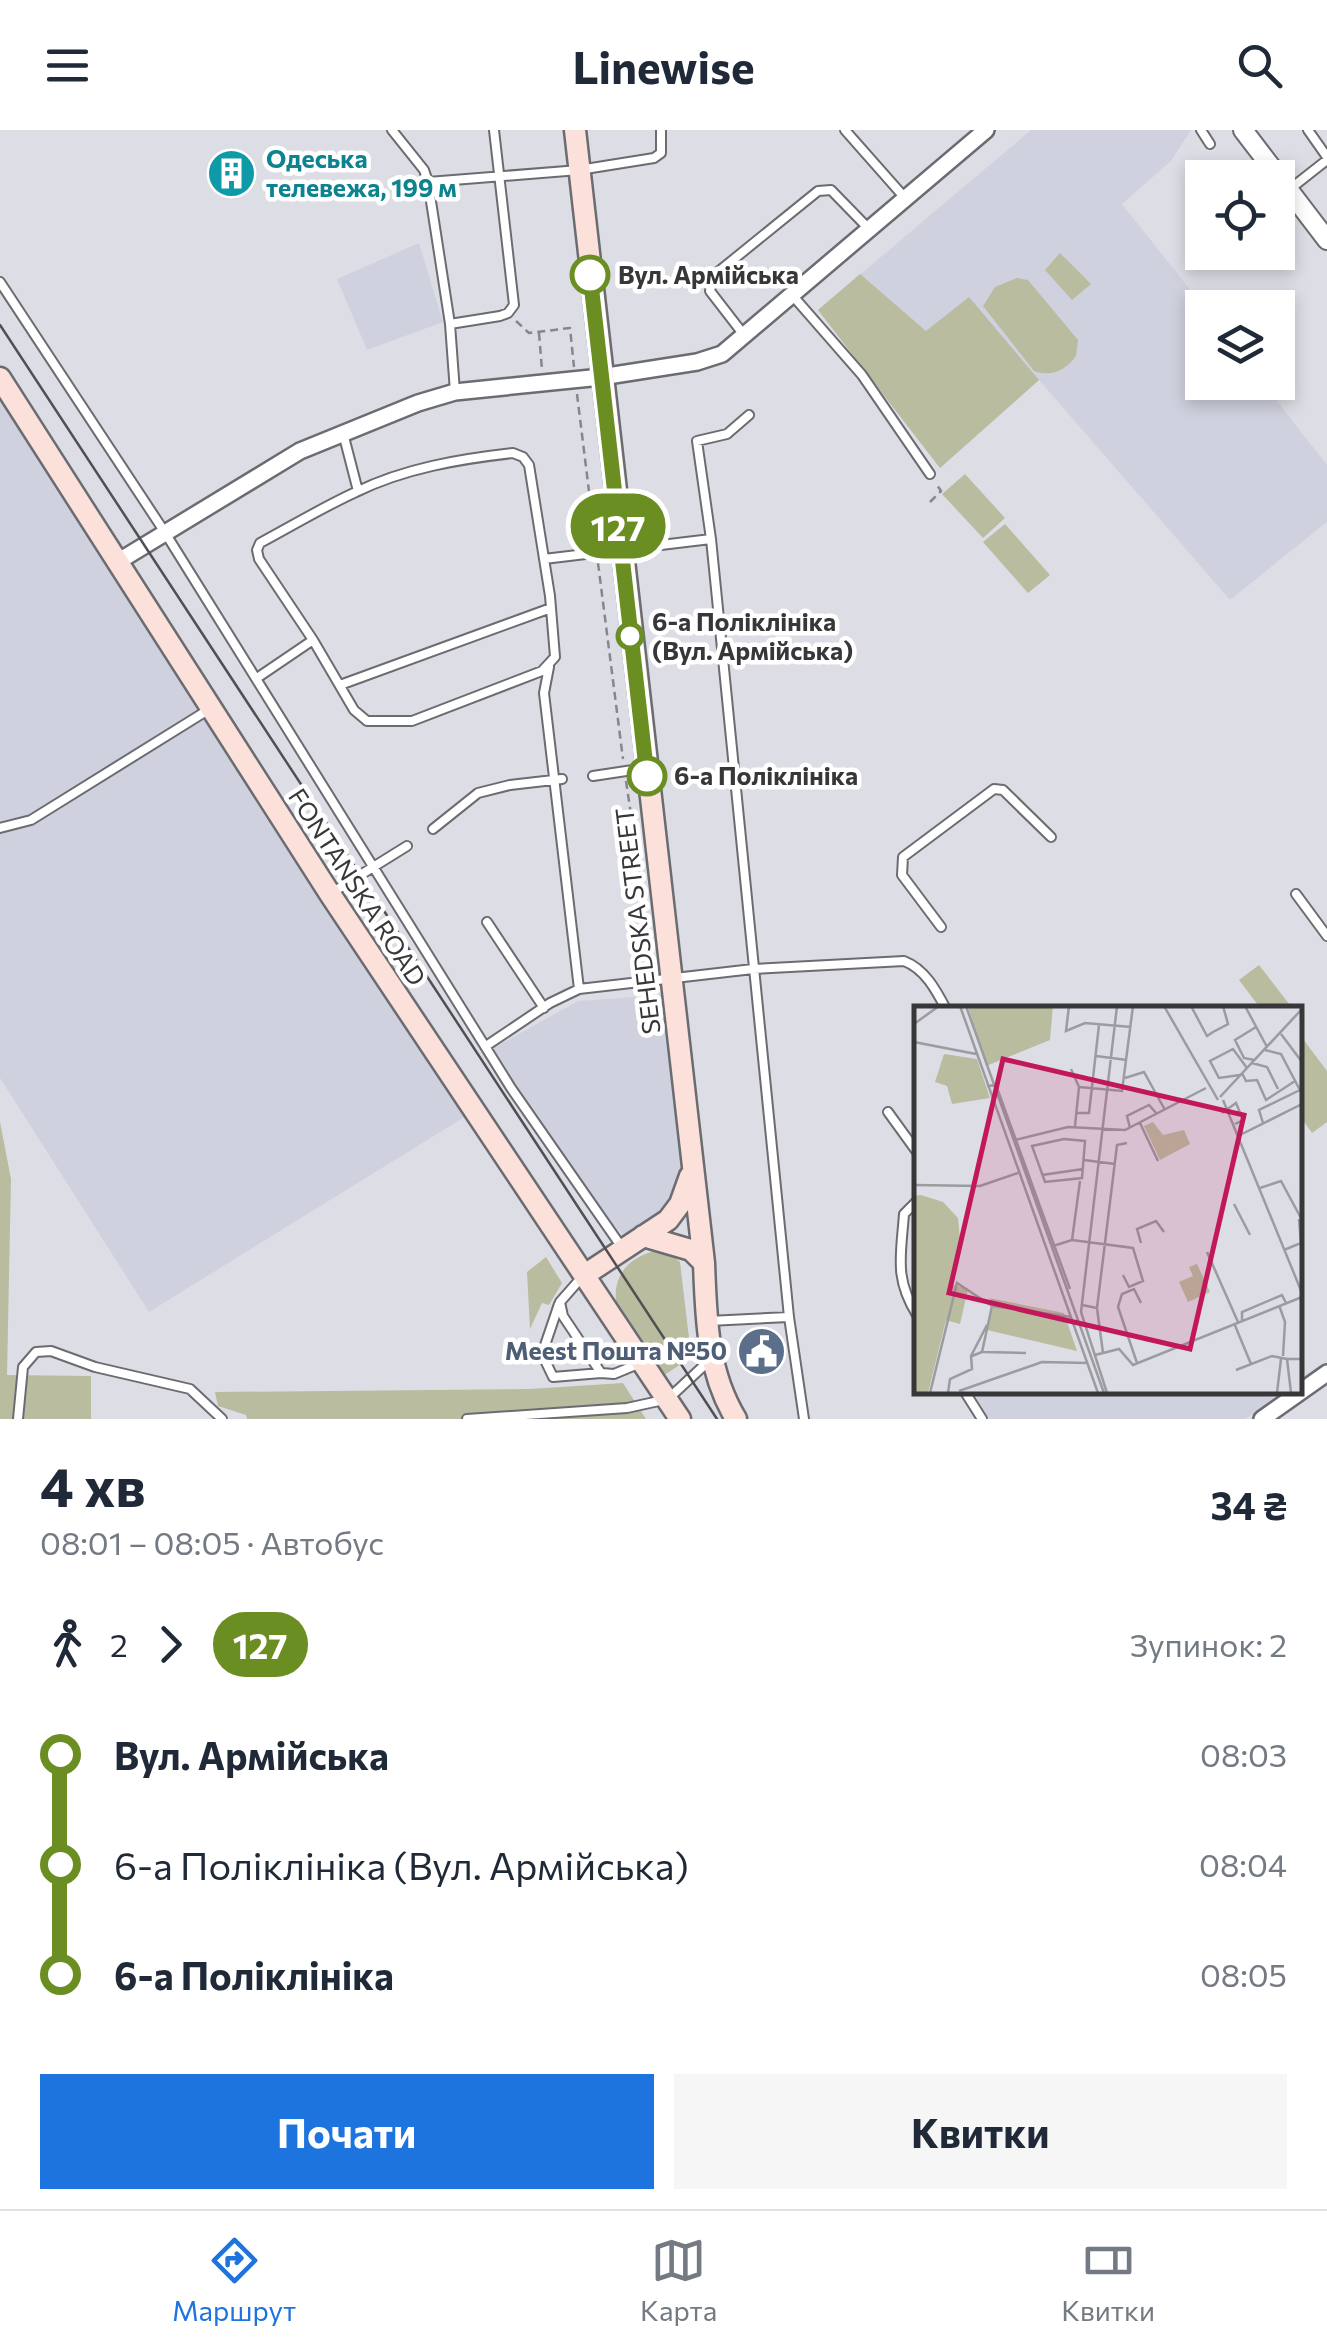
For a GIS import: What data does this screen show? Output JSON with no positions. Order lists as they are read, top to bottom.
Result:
{
  "streets": {
    "main road": ["FONTANSKA ROAD", "SEHEDSKA STREET"]
  },
  "places": {
    "building": ["Одеська телевежа, 199 м"],
    "other": ["Вул. Армійська", "6-а Поліклініка (Вул. Армійська)", "6-а Поліклініка"],
    "public building": ["Meest Пошта №50"]
  },
  "lines": ["bus line 127"],
  "page": {
    "header": "Linewise",
    "on_map": "127",
    "heading": ["4 хв", "08:01 – 08:05 · Автобус", "34 ₴"],
    "legs": ["2", "127", "Зупинок: 2"],
    "list": [
      {
        "name": "Вул. Армійська",
        "value": "08:03"
      },
      {
        "name": "6-а Поліклініка (Вул. Армійська)",
        "value": "08:04"
      },
      {
        "name": "6-а Поліклініка",
        "value": "08:05"
      }
    ],
    "buttons": ["Почати", "Квитки"],
    "tabs": ["Маршрут", "Карта", "Квитки"]
  }
}
